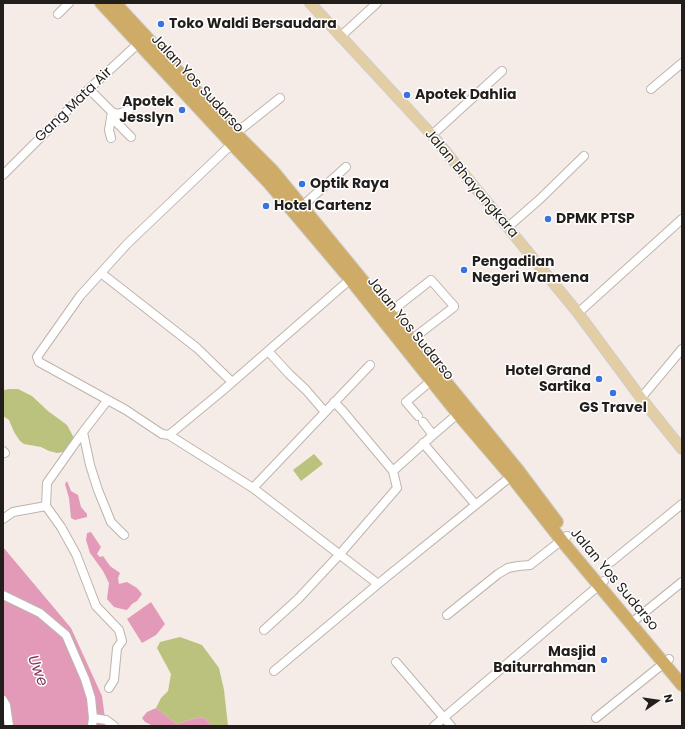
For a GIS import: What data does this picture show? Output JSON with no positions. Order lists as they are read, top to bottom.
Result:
{
  "streets": {
    "highway": ["Jalan Yos Sudarso"],
    "main road": ["Jalan Bhayangkara"],
    "street": ["Gang Mata Air"]
  },
  "crossings": [
    ["Jalan Yos Sudarso", "Gang Mata Air"]
  ],
  "water": ["Uwe"],
  "places": [
    "Toko Waldi Bersaudara",
    "Apotek Dahlia",
    "Apotek Jesslyn",
    "Optik Raya",
    "Hotel Cartenz",
    "DPMK PTSP",
    "Pengadilan Negeri Wamena",
    "Hotel Grand Sartika",
    "GS Travel",
    "Masjid Baiturrahman"
  ],
  "north": "right"
}
